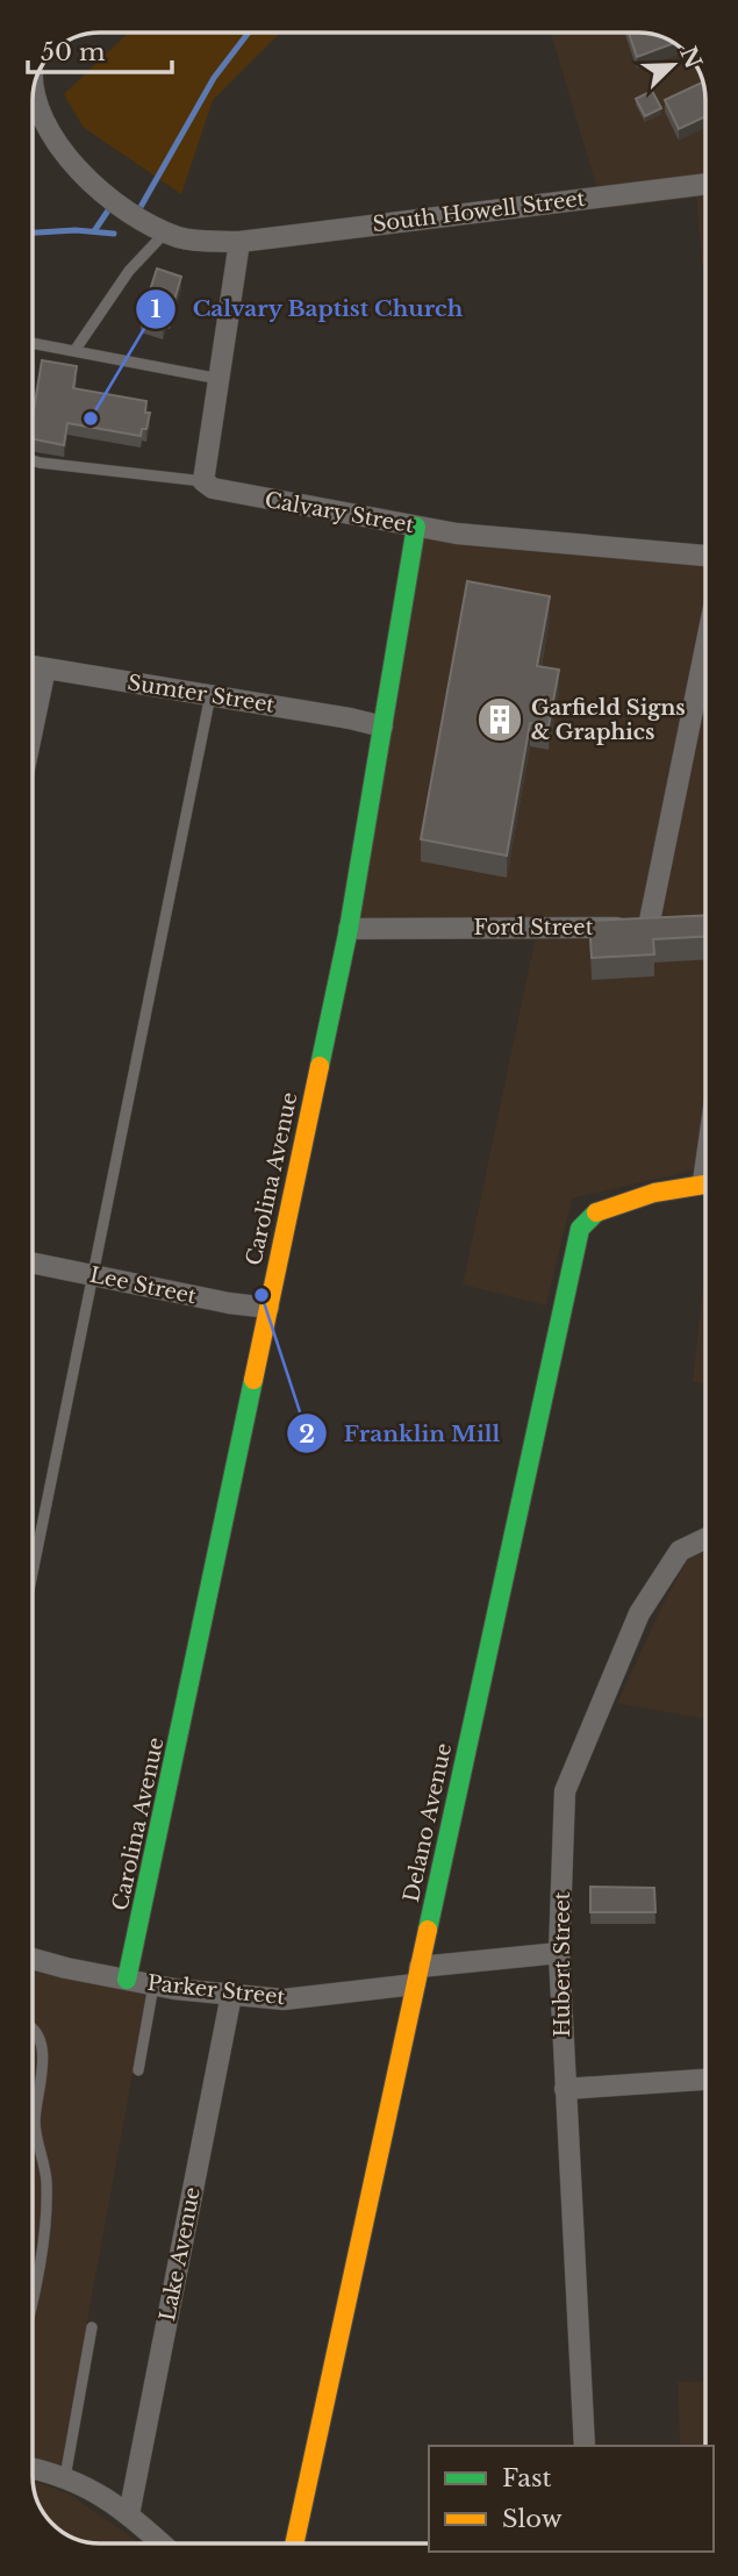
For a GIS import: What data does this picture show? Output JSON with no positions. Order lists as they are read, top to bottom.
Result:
{
  "streets": {
    "street": [
      "South Howell Street",
      "Calvary Street",
      "Sumter Street",
      "Ford Street",
      "Carolina Avenue",
      "Lee Street",
      "Delano Avenue",
      "Hubert Street",
      "Parker Street",
      "Lake Avenue"
    ]
  },
  "crossings": [
    ["Calvary Street", "Carolina Avenue"],
    ["Sumter Street", "Carolina Avenue"],
    ["Ford Street", "Carolina Avenue"],
    ["Carolina Avenue", "Lee Street"],
    ["Carolina Avenue", "Parker Street"],
    ["Delano Avenue", "Parker Street"],
    ["Hubert Street", "Parker Street"],
    ["Parker Street", "Lake Avenue"]
  ],
  "places": {
    "other": ["Calvary Baptist Church", "Franklin Mill"],
    "building": ["Garfield Signs & Graphics"]
  },
  "legend": ["Fast", "Slow"],
  "scale_bar": "50 m",
  "north": "top right"
}
